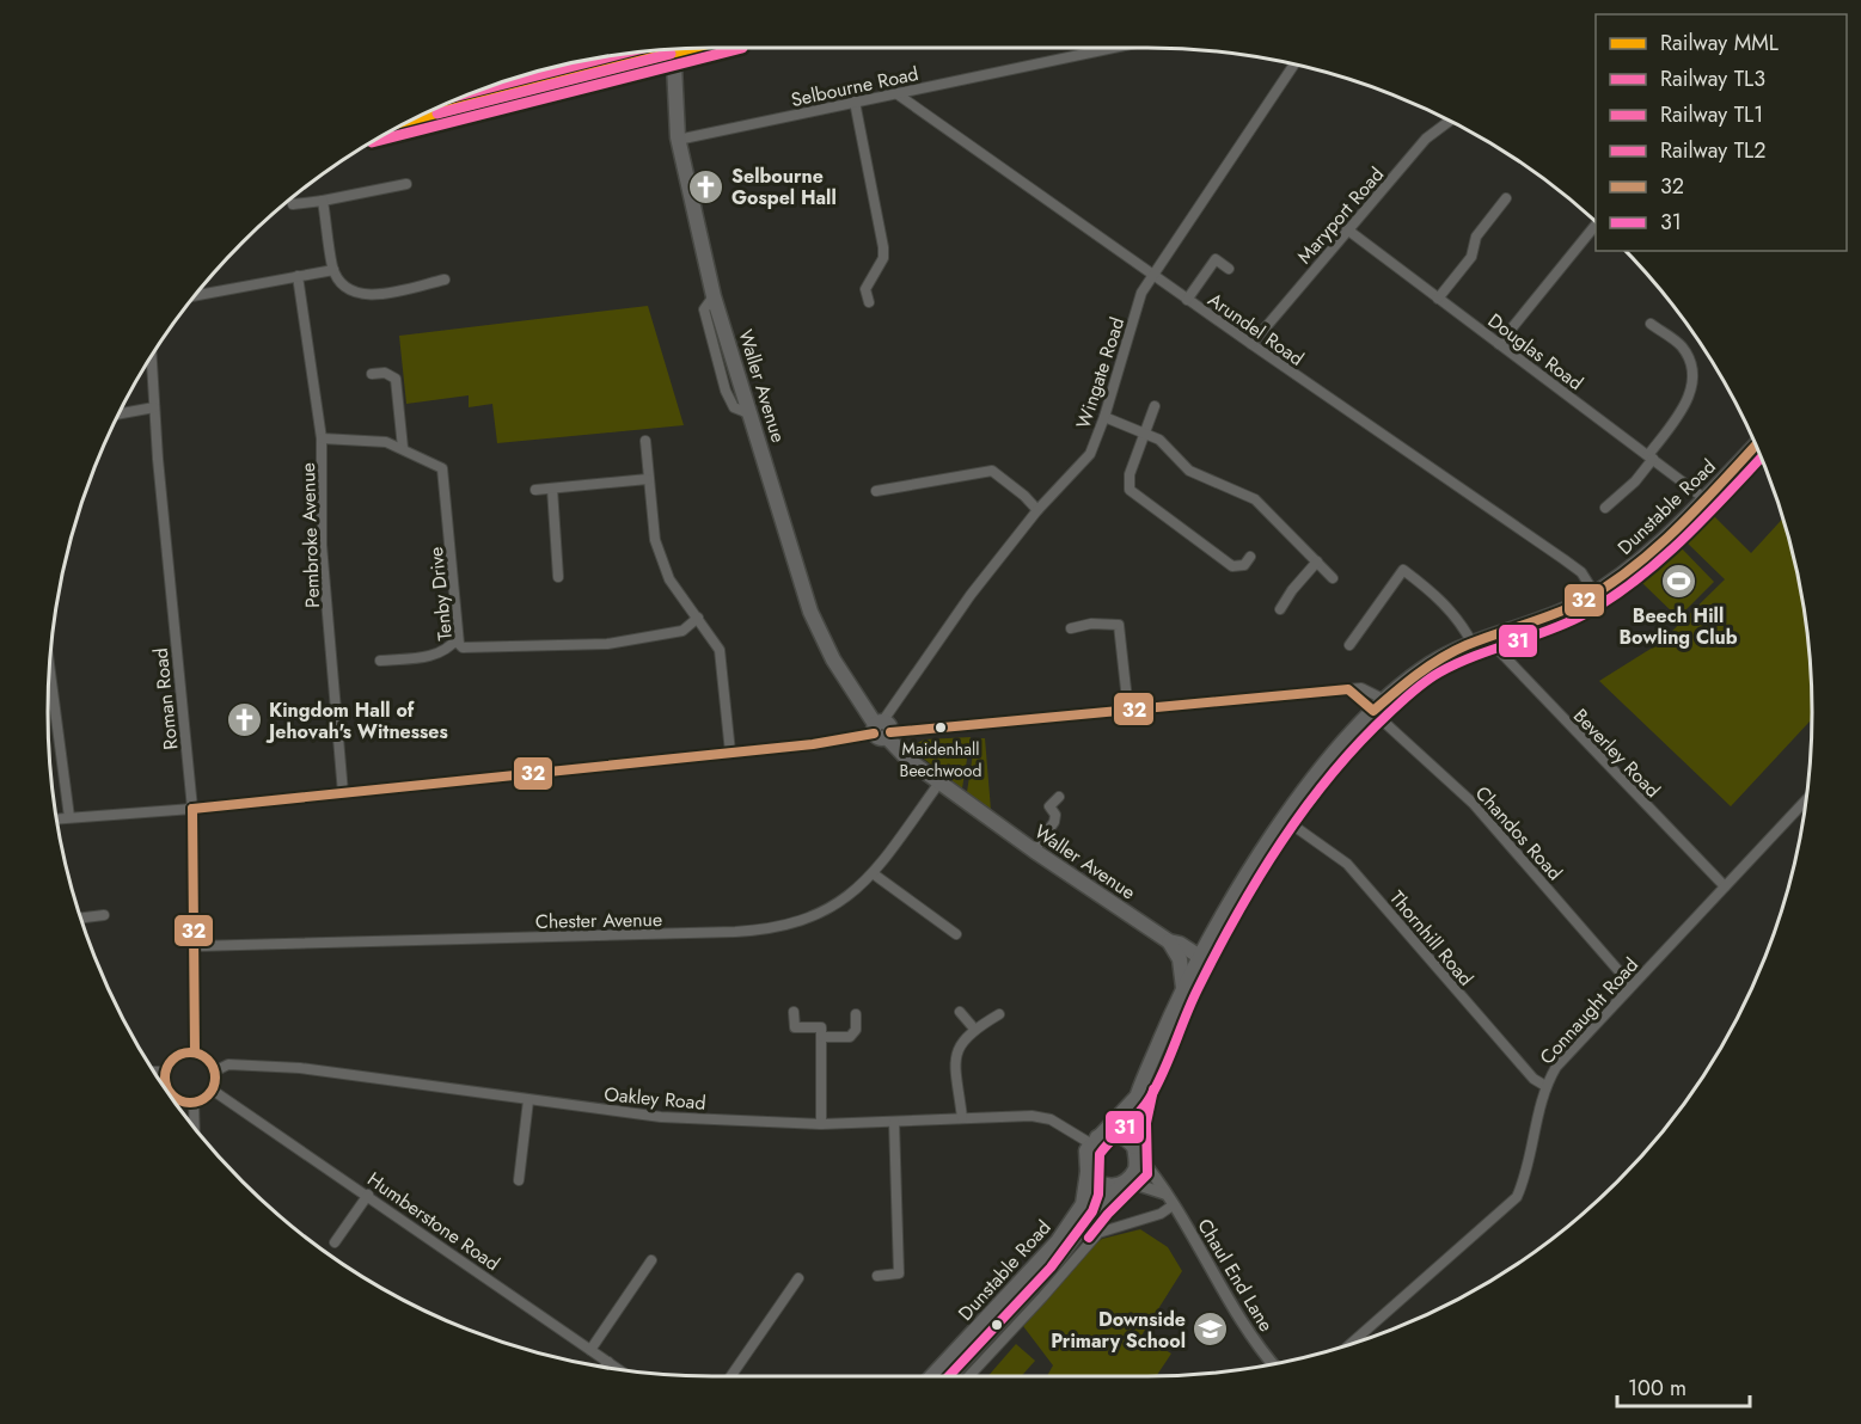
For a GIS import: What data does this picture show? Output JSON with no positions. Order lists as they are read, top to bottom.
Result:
{
  "streets": {
    "main road": ["Waller Avenue", "Dunstable Road"],
    "street": [
      "Selbourne Road",
      "Maryport Road",
      "Arundel Road",
      "Douglas Road",
      "Wingate Road",
      "Pembroke Avenue",
      "Tenby Drive",
      "Roman Road",
      "Beverley Road",
      "Chandos Road",
      "Chester Avenue",
      "Thornhill Road",
      "Connaught Road",
      "Oakley Road",
      "Humberstone Road",
      "Chaul End Lane"
    ]
  },
  "crossings": [
    ["Selbourne Road", "Arundel Road"],
    ["Selbourne Road", "Waller Avenue"],
    ["Maryport Road", "Arundel Road"],
    ["Maryport Road", "Douglas Road"],
    ["Arundel Road", "Wingate Road"],
    ["Arundel Road", "Dunstable Road"],
    ["Douglas Road", "Dunstable Road"],
    ["Wingate Road", "Waller Avenue"],
    ["Waller Avenue", "Dunstable Road"],
    ["Waller Avenue", "Chester Avenue"],
    ["Dunstable Road", "Beverley Road"],
    ["Dunstable Road", "Chandos Road"],
    ["Dunstable Road", "Thornhill Road"],
    ["Dunstable Road", "Oakley Road"],
    ["Dunstable Road", "Chaul End Lane"],
    ["Pembroke Avenue", "Tenby Drive"],
    ["Roman Road", "Chester Avenue"],
    ["Roman Road", "Oakley Road"],
    ["Roman Road", "Humberstone Road"],
    ["Beverley Road", "Connaught Road"],
    ["Chandos Road", "Connaught Road"],
    ["Thornhill Road", "Connaught Road"],
    ["Oakley Road", "Humberstone Road"],
    ["Oakley Road", "Chaul End Lane"]
  ],
  "places": {
    "church": ["Selbourne Gospel Hall", "Kingdom Hall of Jehovah's Witnesses"],
    "sports": ["Beech Hill Bowling Club"],
    "other": ["Maidenhall Beechwood"],
    "school or university": ["Downside Primary School"]
  },
  "lines": [
    "rail line TL3",
    "rail line MML",
    "rail line TL2",
    "rail line TL1",
    "transit line 32",
    "transit line 31"
  ],
  "legend": [
    "Railway MML",
    "Railway TL3",
    "Railway TL1",
    "Railway TL2",
    "32",
    "31"
  ],
  "scale_bar": "100 m"
}
